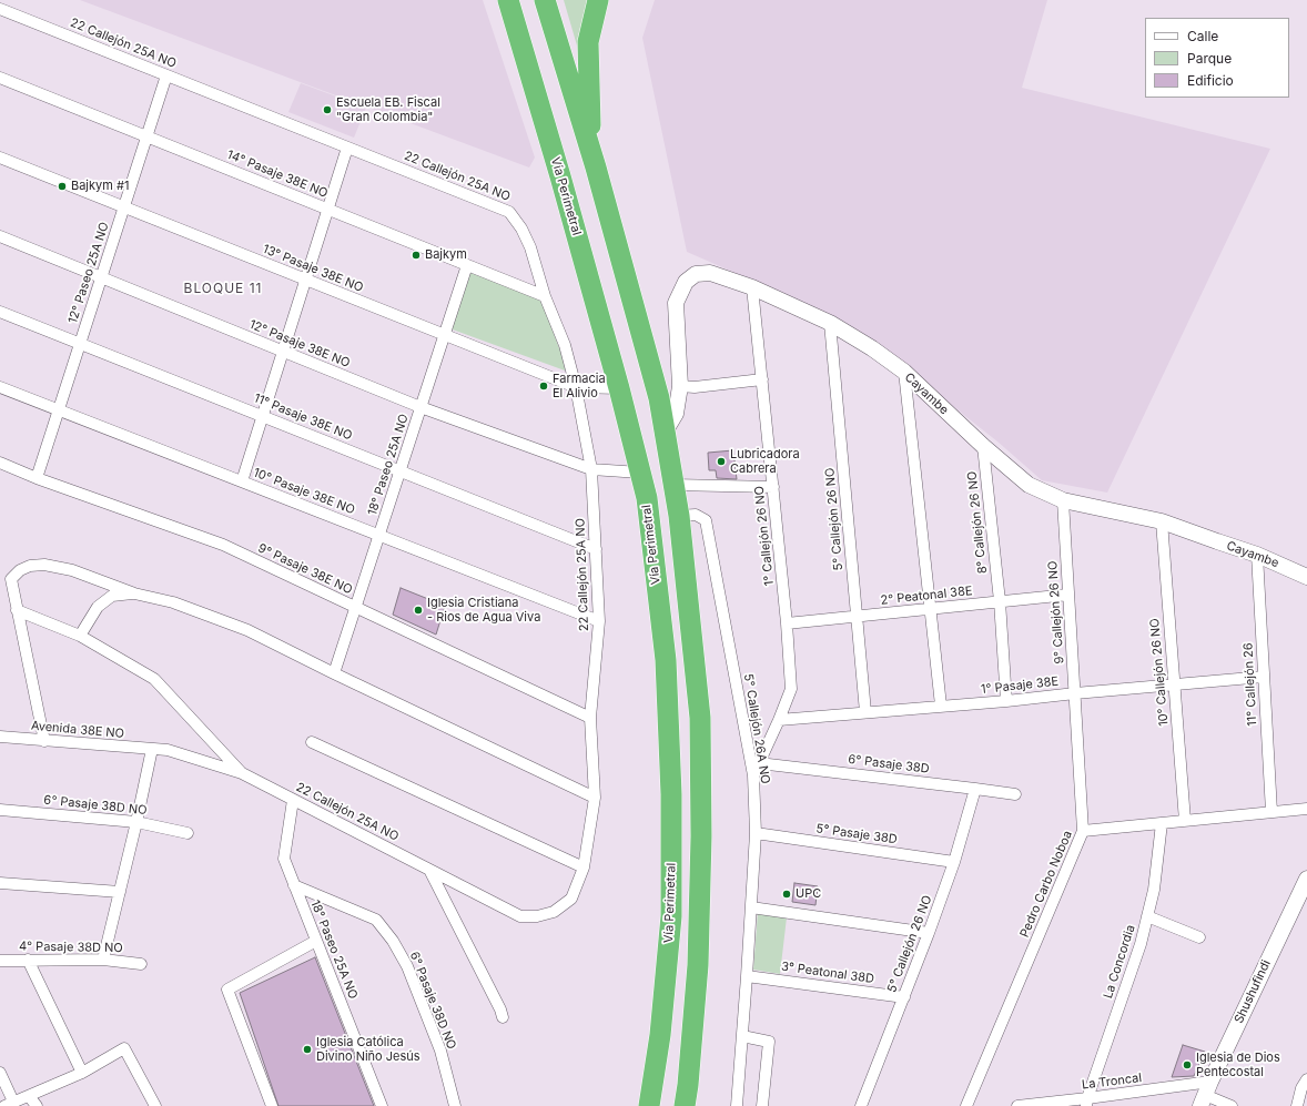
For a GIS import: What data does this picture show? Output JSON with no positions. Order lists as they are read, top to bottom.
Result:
{
  "streets": {
    "highway": ["Vía Perimetral"],
    "street": [
      "22 Callejón 25A NO",
      "14° Pasaje 38E NO",
      "13° Pasaje 38E NO",
      "12° Paseo 25A NO",
      "12° Pasaje 38E NO",
      "Cayambe",
      "11° Pasaje 38E NO",
      "18° Paseo 25A NO",
      "10° Pasaje 38E NO",
      "5° Callejón 26 NO",
      "8° Callejón 26 NO",
      "1° Callejón 26 NO",
      "9° Pasaje 38E NO",
      "2° Peatonal 38E",
      "9° Callejón 26 NO",
      "10° Callejón 26 NO",
      "11° Callejón 26",
      "1° Pasaje 38E",
      "5° Callejón 26A NO",
      "Avenida 38E NO",
      "6° Pasaje 38D",
      "6° Pasaje 38D NO",
      "5° Pasaje 38D",
      "Pedro Carbo Noboa",
      "4° Pasaje 38D NO",
      "La Concordia",
      "3° Peatonal 38D",
      "Shushufindi",
      "La Troncal"
    ]
  },
  "crossings": [
    ["22 Callejón 25A NO", "14° Pasaje 38E NO"],
    ["22 Callejón 25A NO", "13° Pasaje 38E NO"],
    ["22 Callejón 25A NO", "12° Paseo 25A NO"],
    ["22 Callejón 25A NO", "12° Pasaje 38E NO"],
    ["22 Callejón 25A NO", "11° Pasaje 38E NO"],
    ["22 Callejón 25A NO", "18° Paseo 25A NO"],
    ["22 Callejón 25A NO", "10° Pasaje 38E NO"],
    ["22 Callejón 25A NO", "9° Pasaje 38E NO"],
    ["22 Callejón 25A NO", "Avenida 38E NO"],
    ["14° Pasaje 38E NO", "12° Paseo 25A NO"],
    ["14° Pasaje 38E NO", "18° Paseo 25A NO"],
    ["Vía Perimetral", "13° Pasaje 38E NO"],
    ["Vía Perimetral", "12° Pasaje 38E NO"],
    ["13° Pasaje 38E NO", "12° Paseo 25A NO"],
    ["13° Pasaje 38E NO", "18° Paseo 25A NO"],
    ["12° Paseo 25A NO", "12° Pasaje 38E NO"],
    ["12° Paseo 25A NO", "11° Pasaje 38E NO"],
    ["12° Paseo 25A NO", "10° Pasaje 38E NO"],
    ["12° Paseo 25A NO", "9° Pasaje 38E NO"],
    ["12° Pasaje 38E NO", "18° Paseo 25A NO"],
    ["Cayambe", "5° Callejón 26 NO"],
    ["Cayambe", "8° Callejón 26 NO"],
    ["Cayambe", "1° Callejón 26 NO"],
    ["Cayambe", "9° Callejón 26 NO"],
    ["Cayambe", "10° Callejón 26 NO"],
    ["Cayambe", "11° Callejón 26"],
    ["11° Pasaje 38E NO", "18° Paseo 25A NO"],
    ["18° Paseo 25A NO", "10° Pasaje 38E NO"],
    ["18° Paseo 25A NO", "9° Pasaje 38E NO"],
    ["18° Paseo 25A NO", "6° Pasaje 38D NO"],
    ["5° Callejón 26 NO", "2° Peatonal 38E"],
    ["5° Callejón 26 NO", "1° Pasaje 38E"],
    ["5° Callejón 26 NO", "6° Pasaje 38D"],
    ["5° Callejón 26 NO", "5° Pasaje 38D"],
    ["5° Callejón 26 NO", "3° Peatonal 38D"],
    ["8° Callejón 26 NO", "2° Peatonal 38E"],
    ["8° Callejón 26 NO", "1° Pasaje 38E"],
    ["1° Callejón 26 NO", "2° Peatonal 38E"],
    ["1° Callejón 26 NO", "1° Pasaje 38E"],
    ["1° Callejón 26 NO", "5° Callejón 26A NO"],
    ["1° Callejón 26 NO", "6° Pasaje 38D"],
    ["2° Peatonal 38E", "9° Callejón 26 NO"],
    ["9° Callejón 26 NO", "1° Pasaje 38E"],
    ["9° Callejón 26 NO", "Pedro Carbo Noboa"],
    ["10° Callejón 26 NO", "1° Pasaje 38E"],
    ["10° Callejón 26 NO", "Pedro Carbo Noboa"],
    ["11° Callejón 26", "1° Pasaje 38E"],
    ["11° Callejón 26", "Pedro Carbo Noboa"],
    ["5° Callejón 26A NO", "5° Pasaje 38D"],
    ["5° Callejón 26A NO", "3° Peatonal 38D"],
    ["Pedro Carbo Noboa", "La Concordia"],
    ["La Concordia", "La Troncal"],
    ["Shushufindi", "La Troncal"]
  ],
  "districts": ["BLOQUE 11"],
  "places": [
    "Escuela EB. Fiscal \"Gran Colombia\"",
    "Bajkym #1",
    "Bajkym",
    "Farmacia El Alivio",
    "Lubricadora Cabrera",
    "Iglesia Cristiana - Rios de Agua Viva",
    "UPC",
    "Iglesia Católica Divino Niño Jesús",
    "Iglesia de Dios Pentecostal"
  ],
  "legend": ["Calle", "Parque", "Edificio"]
}
